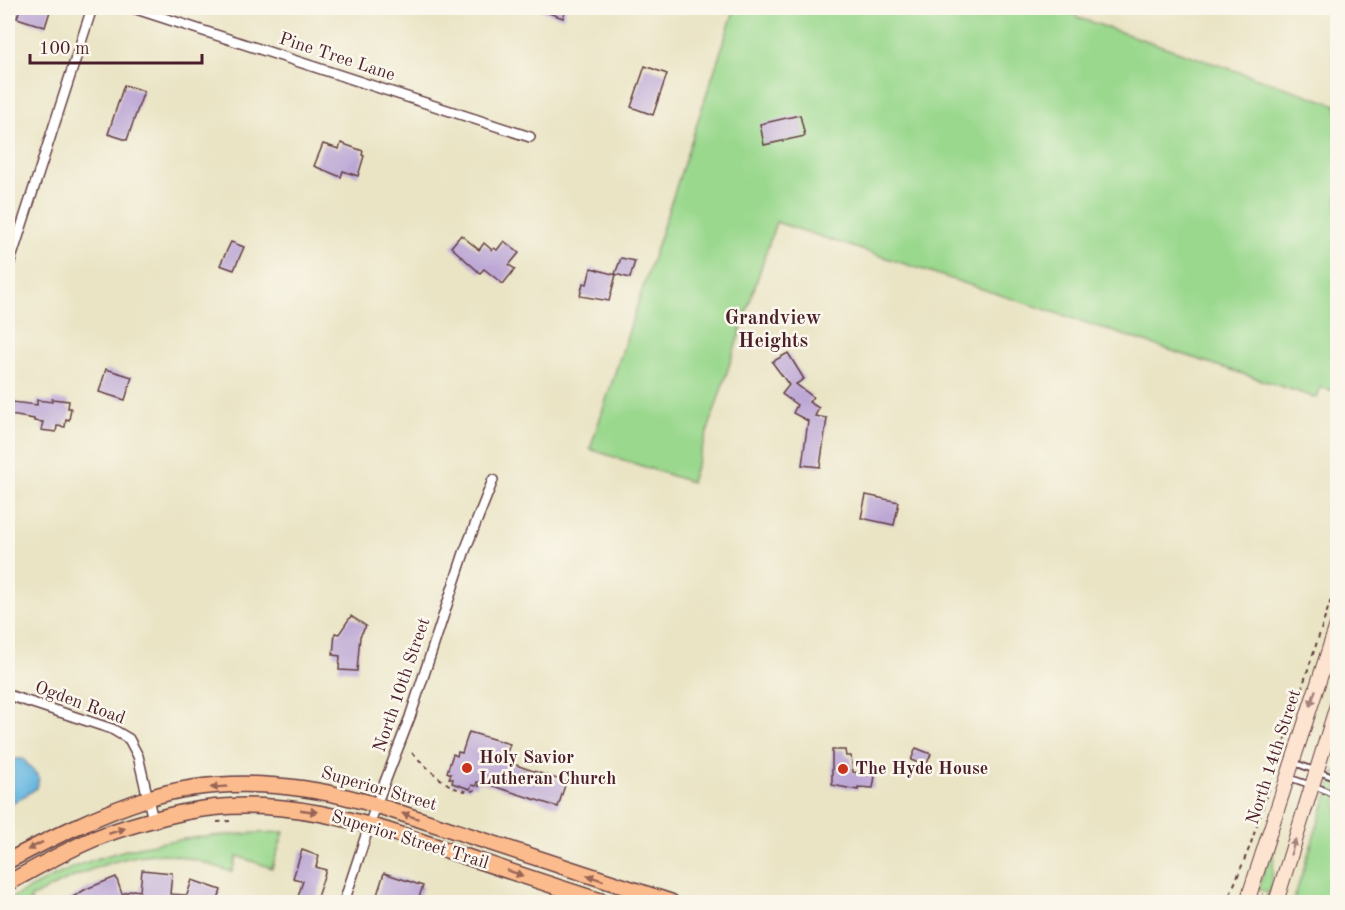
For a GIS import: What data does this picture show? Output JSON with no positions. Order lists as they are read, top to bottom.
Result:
{
  "streets": {
    "main road": ["North 14th Street", "Superior Street"],
    "street": ["Pine Tree Lane", "North 10th Street", "Ogden Road"]
  },
  "crossings": [
    ["North 10th Street", "Superior Street"],
    ["Ogden Road", "Superior Street"]
  ],
  "districts": ["Grandview Heights"],
  "places": ["Holy Savior Lutheran Church", "The Hyde House"],
  "scale_bar": "100 m"
}
